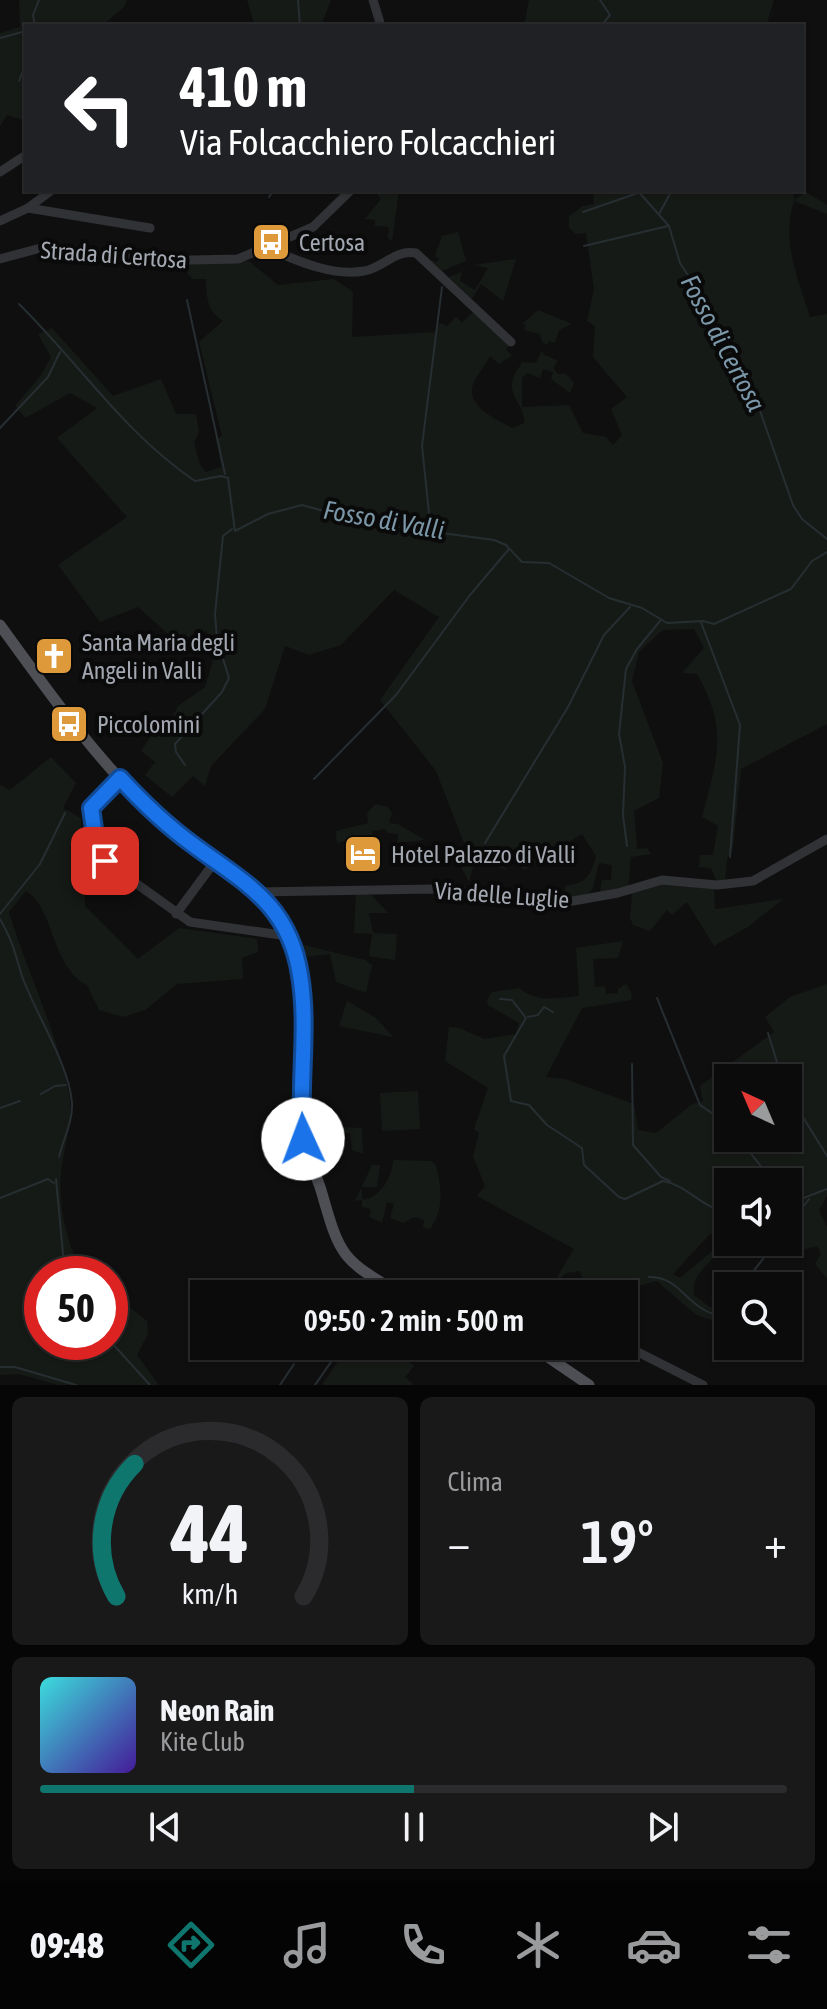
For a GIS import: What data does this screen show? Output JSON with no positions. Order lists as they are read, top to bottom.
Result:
{
  "streets": {
    "street": ["Strada di Certosa", "Via delle Luglie"]
  },
  "water": ["Fosso di Certosa", "Fosso di Valli"],
  "places": {
    "bus stop": ["Certosa", "Piccolomini"],
    "church": ["Santa Maria degli Angeli in Valli"],
    "hotel": ["Hotel Palazzo di Valli"]
  },
  "north": "top left",
  "page": {
    "turn": ["410 m", "Via Folcacchiero Folcacchieri"],
    "limit": "50",
    "trip": "09:50 · 2 min · 500 m",
    "tile": "Clima",
    "heat": ["−", "19°", "+"],
    "song": ["Neon Rain", "Kite Club"],
    "tabs": "09:48",
    "gauge": ["44", "km/h"]
  }
}
